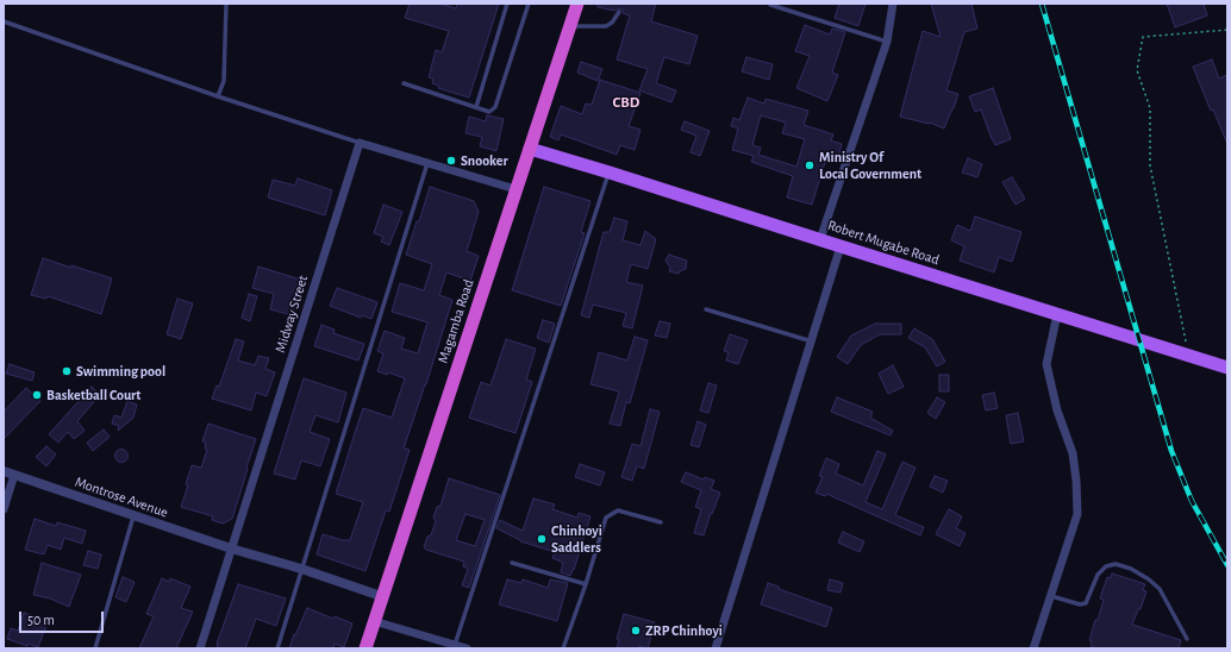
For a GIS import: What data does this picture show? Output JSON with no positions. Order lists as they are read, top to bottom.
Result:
{
  "streets": {
    "highway": ["Magamba Road"],
    "main road": ["Robert Mugabe Road"],
    "street": ["Midway Street", "Montrose Avenue"]
  },
  "crossings": [
    ["Robert Mugabe Road", "Magamba Road"],
    ["Midway Street", "Montrose Avenue"],
    ["Magamba Road", "Montrose Avenue"]
  ],
  "districts": ["CBD"],
  "places": [
    "Snooker",
    "Ministry Of Local Government",
    "Swimming pool",
    "Basketball Court",
    "Chinhoyi Saddlers",
    "ZRP Chinhoyi"
  ],
  "scale_bar": "50 m"
}
